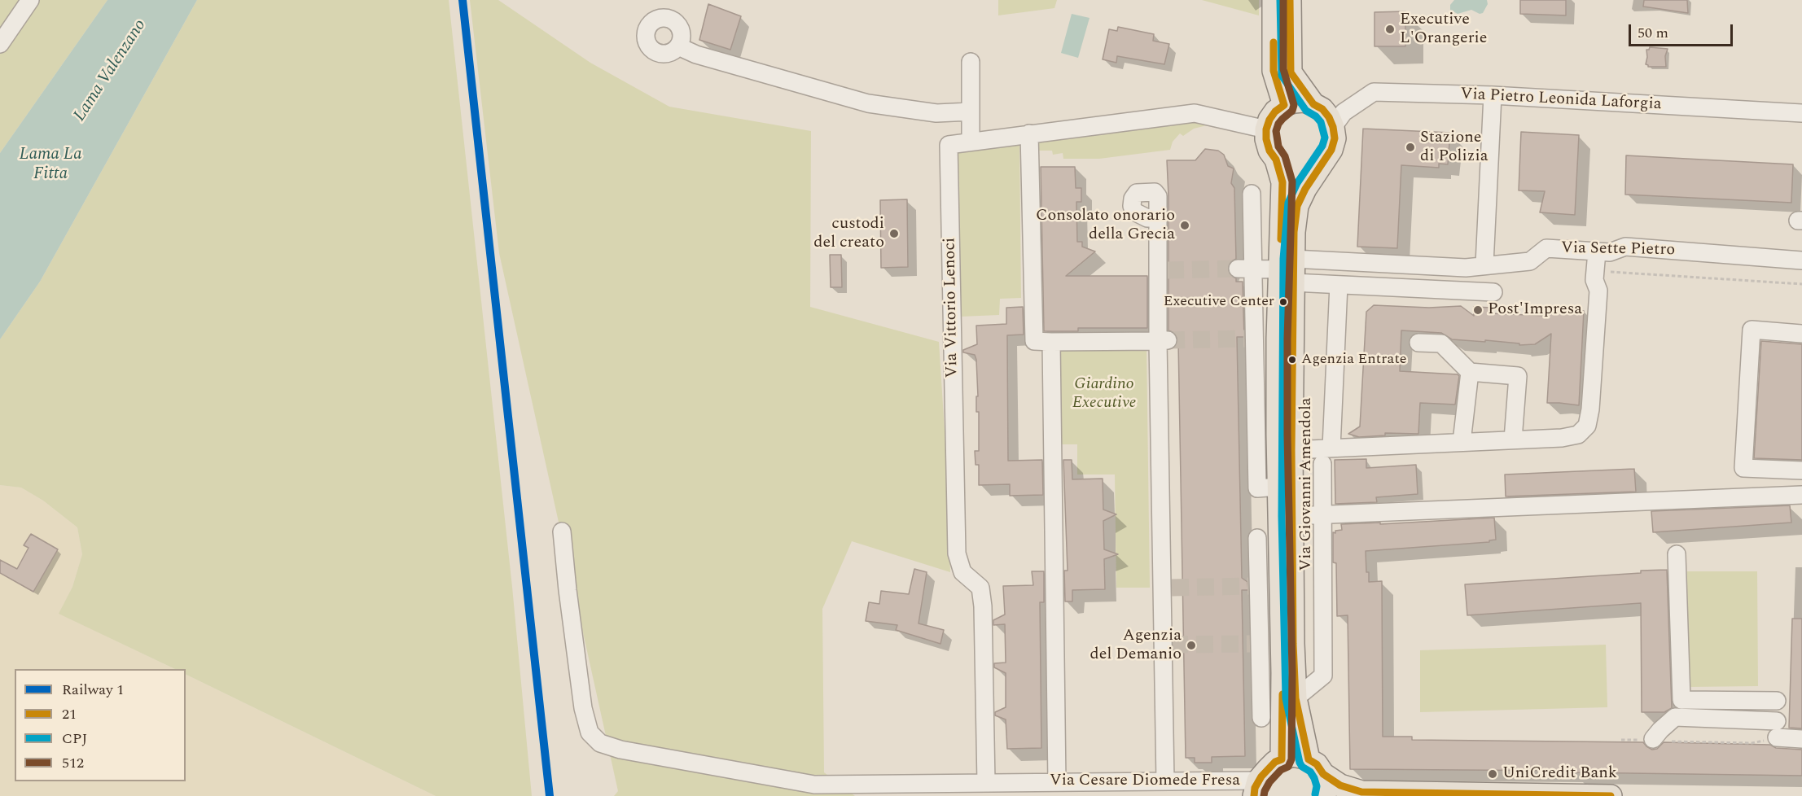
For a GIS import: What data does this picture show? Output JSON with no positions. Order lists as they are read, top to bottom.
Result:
{
  "streets": {
    "main road": ["Via Giovanni Amendola"],
    "street": [
      "Via Pietro Leonida Laforgia",
      "Via Sette Pietro",
      "Via Vittorio Lenoci",
      "Via Cesare Diomede Fresa"
    ]
  },
  "crossings": [
    ["Via Pietro Leonida Laforgia", "Via Vittorio Lenoci"],
    ["Via Pietro Leonida Laforgia", "Via Giovanni Amendola"],
    ["Via Sette Pietro", "Via Giovanni Amendola"],
    ["Via Vittorio Lenoci", "Via Giovanni Amendola"],
    ["Via Vittorio Lenoci", "Via Cesare Diomede Fresa"]
  ],
  "water": ["Lama Valenzano", "Lama La Fitta"],
  "parks": ["Giardino Executive"],
  "places": [
    "Executive L'Orangerie",
    "Stazione di Polizia",
    "Consolato onorario della Grecia",
    "custodi del creato",
    "Executive Center",
    "Post'Impresa",
    "Agenzia Entrate",
    "Agenzia del Demanio",
    "UniCredit Bank"
  ],
  "lines": [
    "rail line 1",
    "transit line 21",
    "transit line CPJ",
    "transit line 512"
  ],
  "legend": [
    "Railway 1",
    "21",
    "CPJ",
    "512"
  ],
  "scale_bar": "50 m"
}
